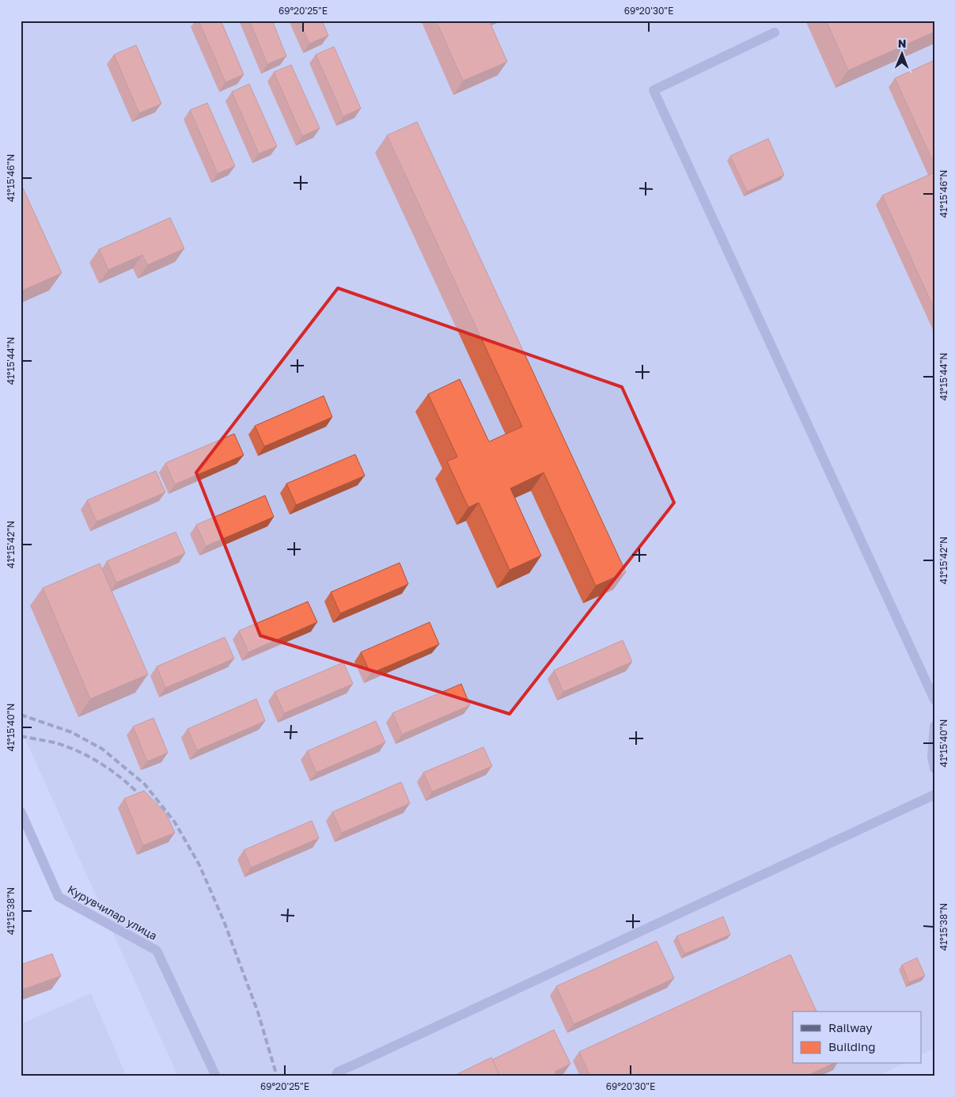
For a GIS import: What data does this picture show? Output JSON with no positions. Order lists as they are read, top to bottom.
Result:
{
  "streets": {
    "lane": ["Курувчилар улица"]
  },
  "legend": ["Railway", "Building"],
  "north": "top",
  "coordinates": [
    "69°20'25\"E",
    "69°20'30\"E",
    "41°15'46\"N",
    "41°15'44\"N",
    "41°15'42\"N",
    "41°15'40\"N",
    "41°15'38\"N"
  ]
}
